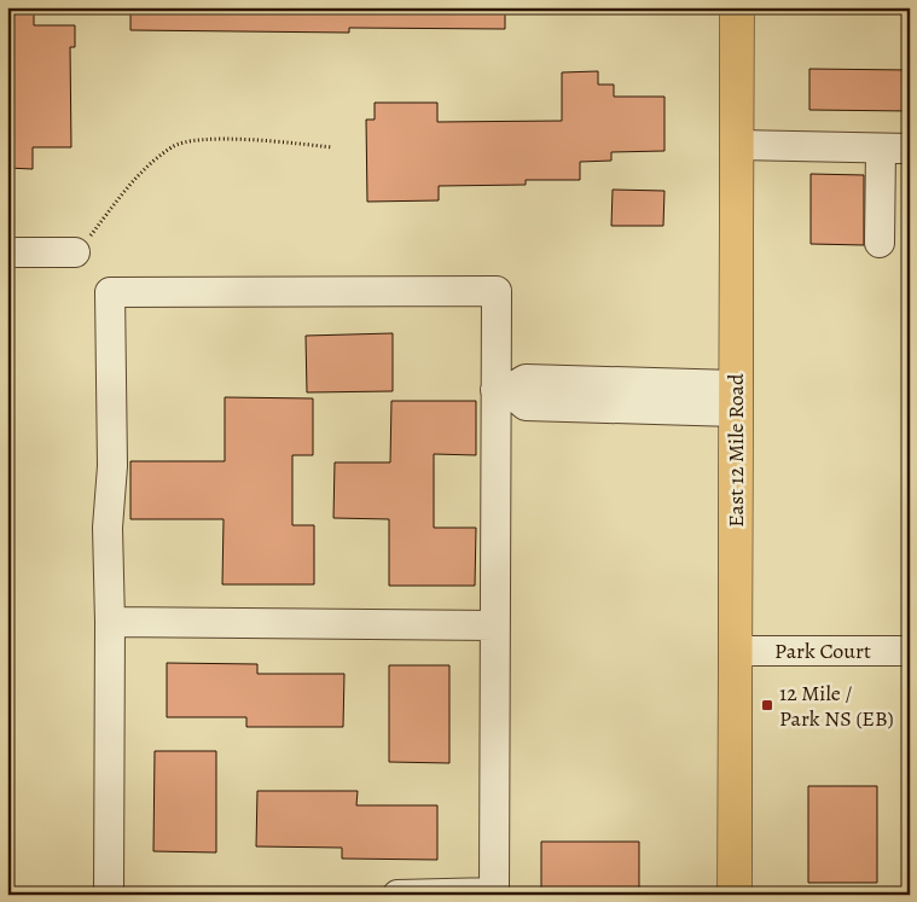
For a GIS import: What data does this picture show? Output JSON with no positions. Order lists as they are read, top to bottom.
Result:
{
  "streets": {
    "main road": ["East 12 Mile Road"],
    "street": ["Park Court"]
  },
  "crossings": [
    ["East 12 Mile Road", "Park Court"]
  ],
  "places": {
    "transit": ["12 Mile / Park NS (EB)"]
  }
}
